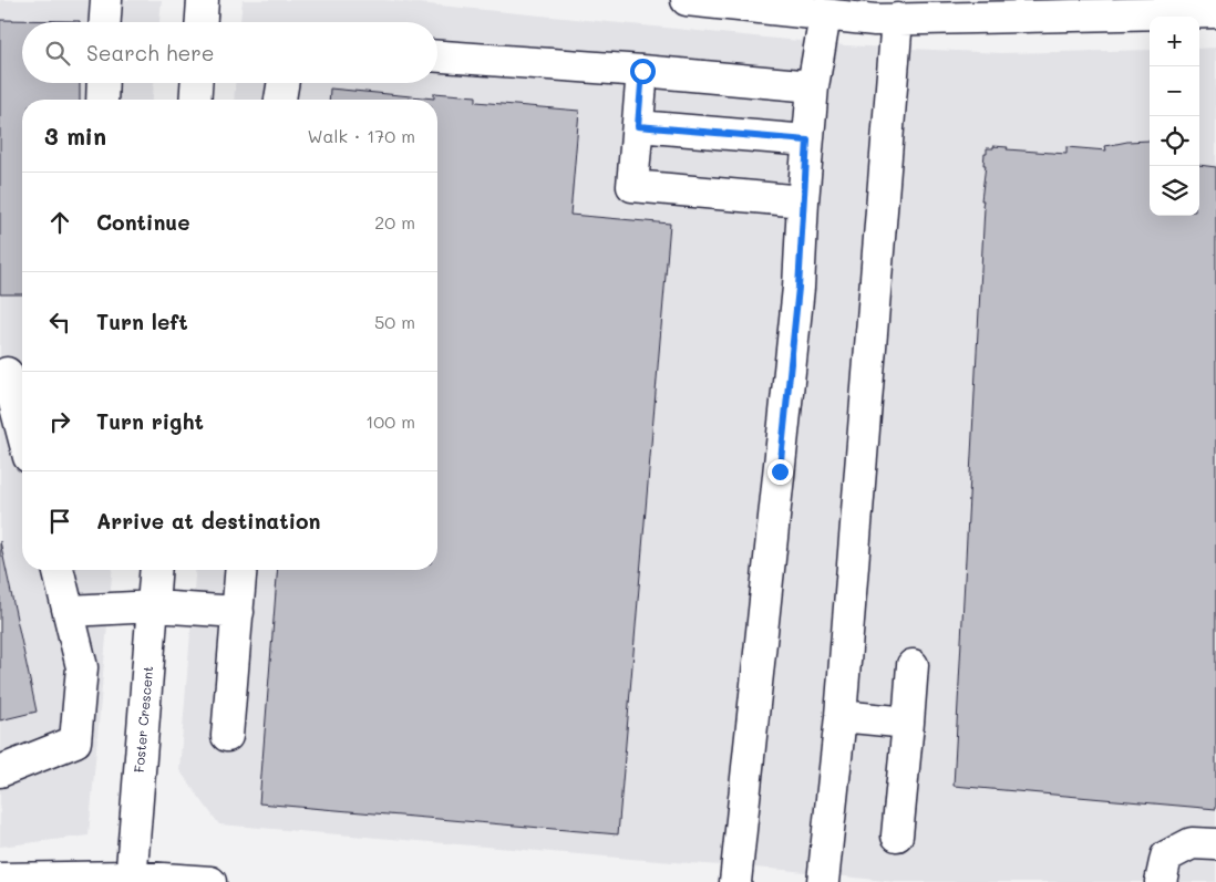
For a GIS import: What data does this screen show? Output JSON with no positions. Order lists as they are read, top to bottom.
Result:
{
  "streets": {
    "street": ["Foster Crescent"]
  },
  "page": {
    "map_buttons": ["+", "−"],
    "search": "Search here",
    "heading": ["3 min", "Walk · 170 m"],
    "list": [
      ["Continue", "20 m"],
      ["Turn left", "50 m"],
      ["Turn right", "100 m"],
      "Arrive at destination"
    ]
  }
}
